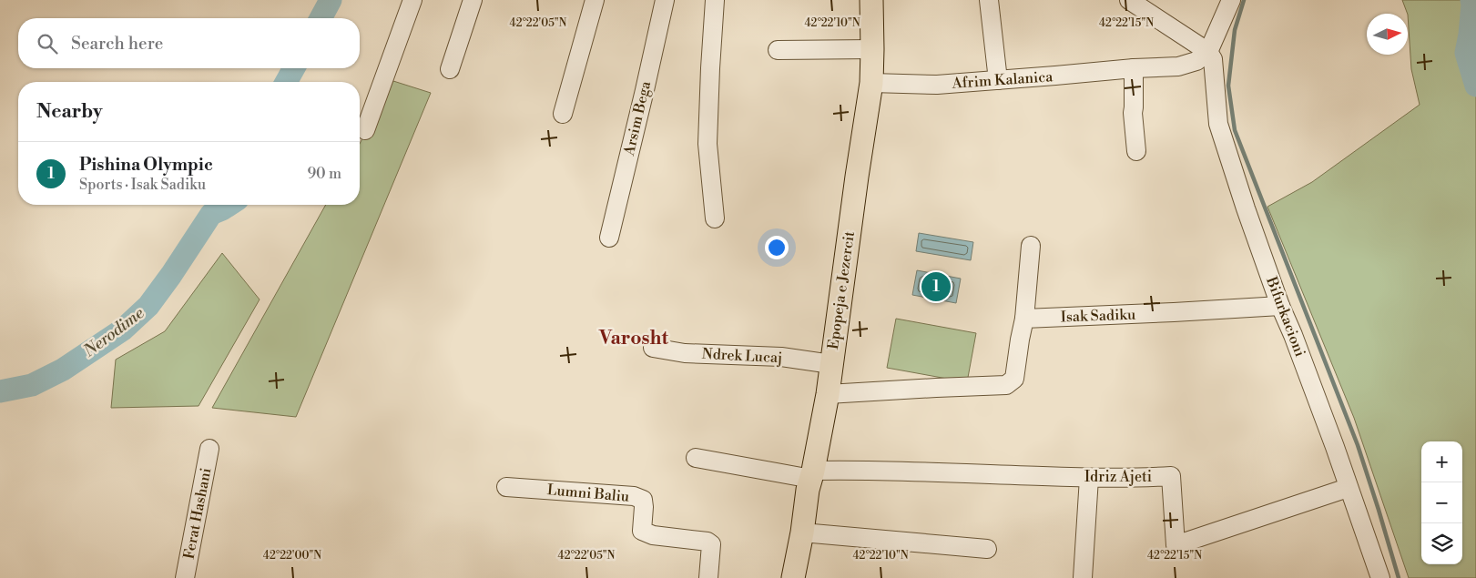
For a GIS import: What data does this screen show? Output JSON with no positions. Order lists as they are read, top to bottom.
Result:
{
  "streets": {
    "main road": ["Epopeja e Jezercit"],
    "street": [
      "Afrim Kalanica",
      "Arsim Bega",
      "Isak Sadiku",
      "Bifurkacioni",
      "Ndrek Lucaj",
      "Idriz Ajeti",
      "Lumni Baliu",
      "Ferat Hashani"
    ]
  },
  "crossings": [
    ["Afrim Kalanica", "Epopeja e Jezercit"],
    ["Afrim Kalanica", "Bifurkacioni"],
    ["Epopeja e Jezercit", "Ndrek Lucaj"],
    ["Epopeja e Jezercit", "Idriz Ajeti"],
    ["Isak Sadiku", "Bifurkacioni"],
    ["Bifurkacioni", "Idriz Ajeti"]
  ],
  "districts": ["Varosht"],
  "water": ["Nerodime"],
  "north": "right",
  "page": {
    "search": "Search here",
    "heading": "Nearby",
    "list": [
      {
        "mark": "1",
        "name": "Pishina Olympic",
        "note": "Sports · Isak Sadiku",
        "value": "90 m"
      }
    ],
    "pins": "1",
    "map_buttons": ["+", "−"]
  },
  "coordinates": [
    "42°22'05\"N",
    "42°22'10\"N",
    "42°22'15\"N",
    "42°22'00\"N"
  ]
}
